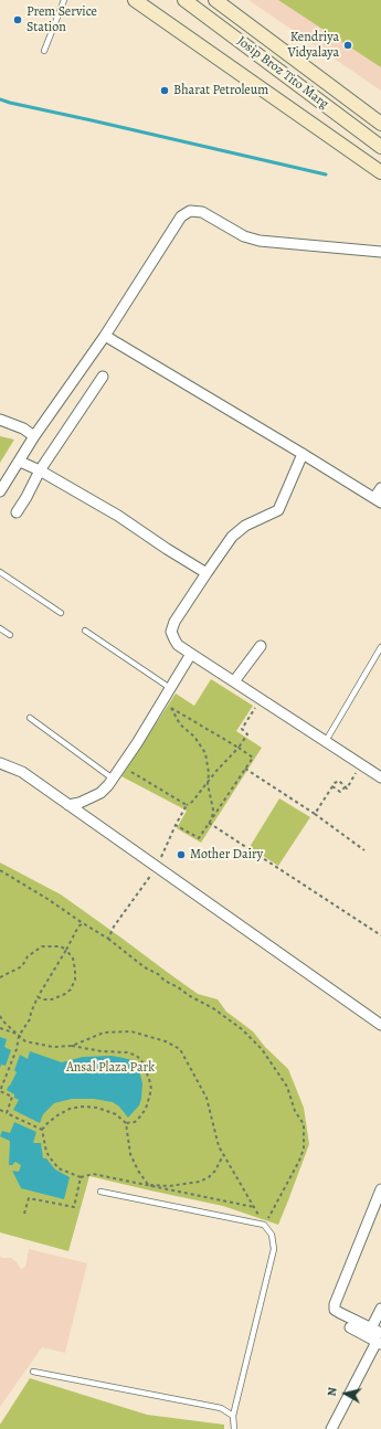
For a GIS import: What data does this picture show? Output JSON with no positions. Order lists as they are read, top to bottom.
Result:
{
  "streets": {
    "main road": ["Josip Broz Tito Marg"]
  },
  "parks": ["Ansal Plaza Park"],
  "places": [
    "Prem Service Station",
    "Kendriya Vidyalaya",
    "Bharat Petroleum",
    "Mother Dairy"
  ],
  "north": "left"
}
